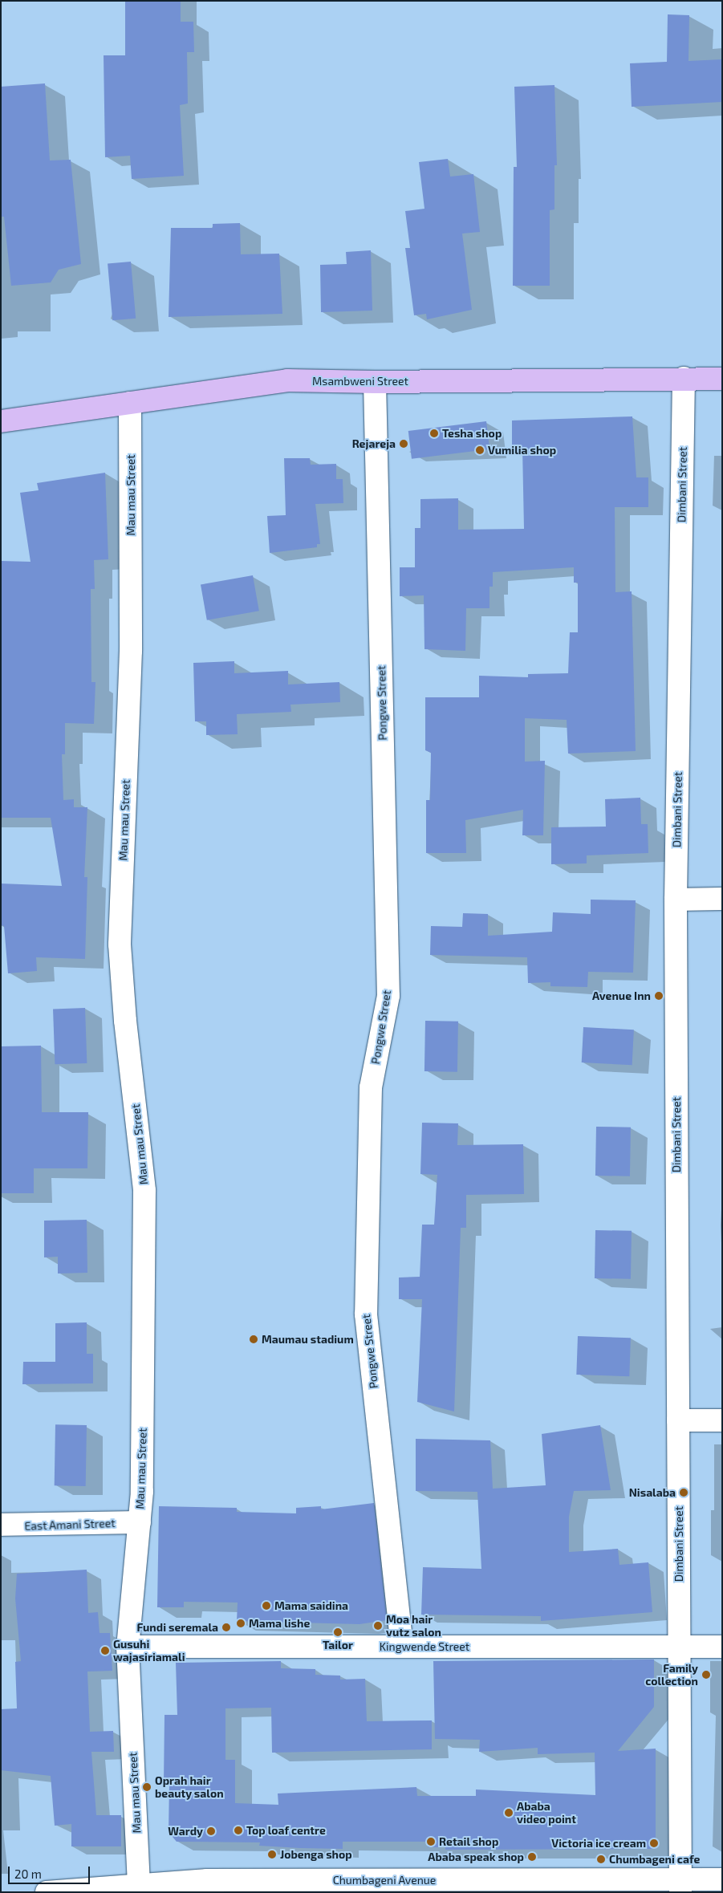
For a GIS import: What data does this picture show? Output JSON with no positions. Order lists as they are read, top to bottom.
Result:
{
  "streets": {
    "main road": ["Msambweni Street"],
    "street": [
      "Dimbani Street",
      "Mau mau Street",
      "Pongwe Street",
      "East Amani Street",
      "Kingwende Street",
      "Chumbageni Avenue"
    ]
  },
  "crossings": [
    ["Msambweni Street", "Dimbani Street"],
    ["Msambweni Street", "Mau mau Street"],
    ["Msambweni Street", "Pongwe Street"],
    ["Dimbani Street", "Kingwende Street"],
    ["Dimbani Street", "Chumbageni Avenue"],
    ["Mau mau Street", "East Amani Street"],
    ["Mau mau Street", "Kingwende Street"],
    ["Mau mau Street", "Chumbageni Avenue"],
    ["Pongwe Street", "Kingwende Street"]
  ],
  "places": [
    "Tesha shop",
    "Rejareja",
    "Vumilia shop",
    "Avenue Inn",
    "Maumau stadium",
    "Nisalaba",
    "Mama saidina",
    "Mama lishe",
    "Moa hair vutz salon",
    "Fundi seremala",
    "Tailor",
    "Gusuhi wajasiriamali",
    "Family collection",
    "Oprah hair beauty salon",
    "Ababa video point",
    "Top loaf centre",
    "Wardy",
    "Retail shop",
    "Victoria ice cream",
    "Jobenga shop",
    "Ababa speak shop",
    "Chumbageni cafe"
  ],
  "scale_bar": "20 m"
}
